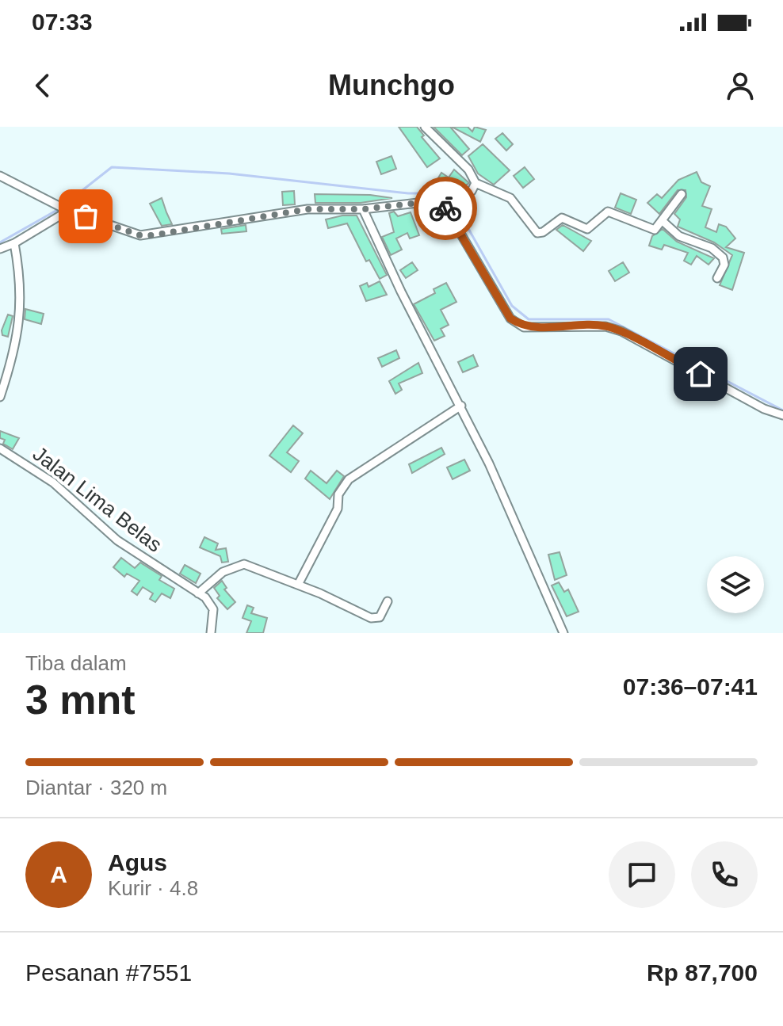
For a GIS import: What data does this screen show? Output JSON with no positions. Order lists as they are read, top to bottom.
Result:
{
  "streets": {
    "street": ["Jalan Lima Belas"]
  },
  "page": {
    "status": "07:33",
    "header": "Munchgo",
    "heading": ["3 mnt", "Tiba dalam", "07:36–07:41"],
    "panel": [
      "Agus",
      "Kurir · 4.8",
      "Pesanan #7551",
      "Rp 87,700"
    ],
    "bar": "Diantar · 320 m",
    "round": "A"
  }
}
